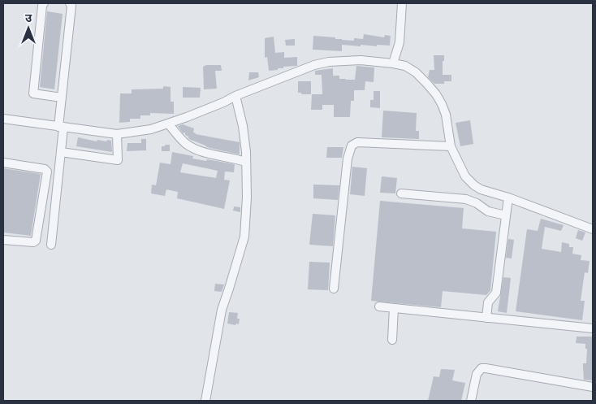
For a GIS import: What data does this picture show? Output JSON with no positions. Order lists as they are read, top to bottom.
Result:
{
  "north": "top"
}
